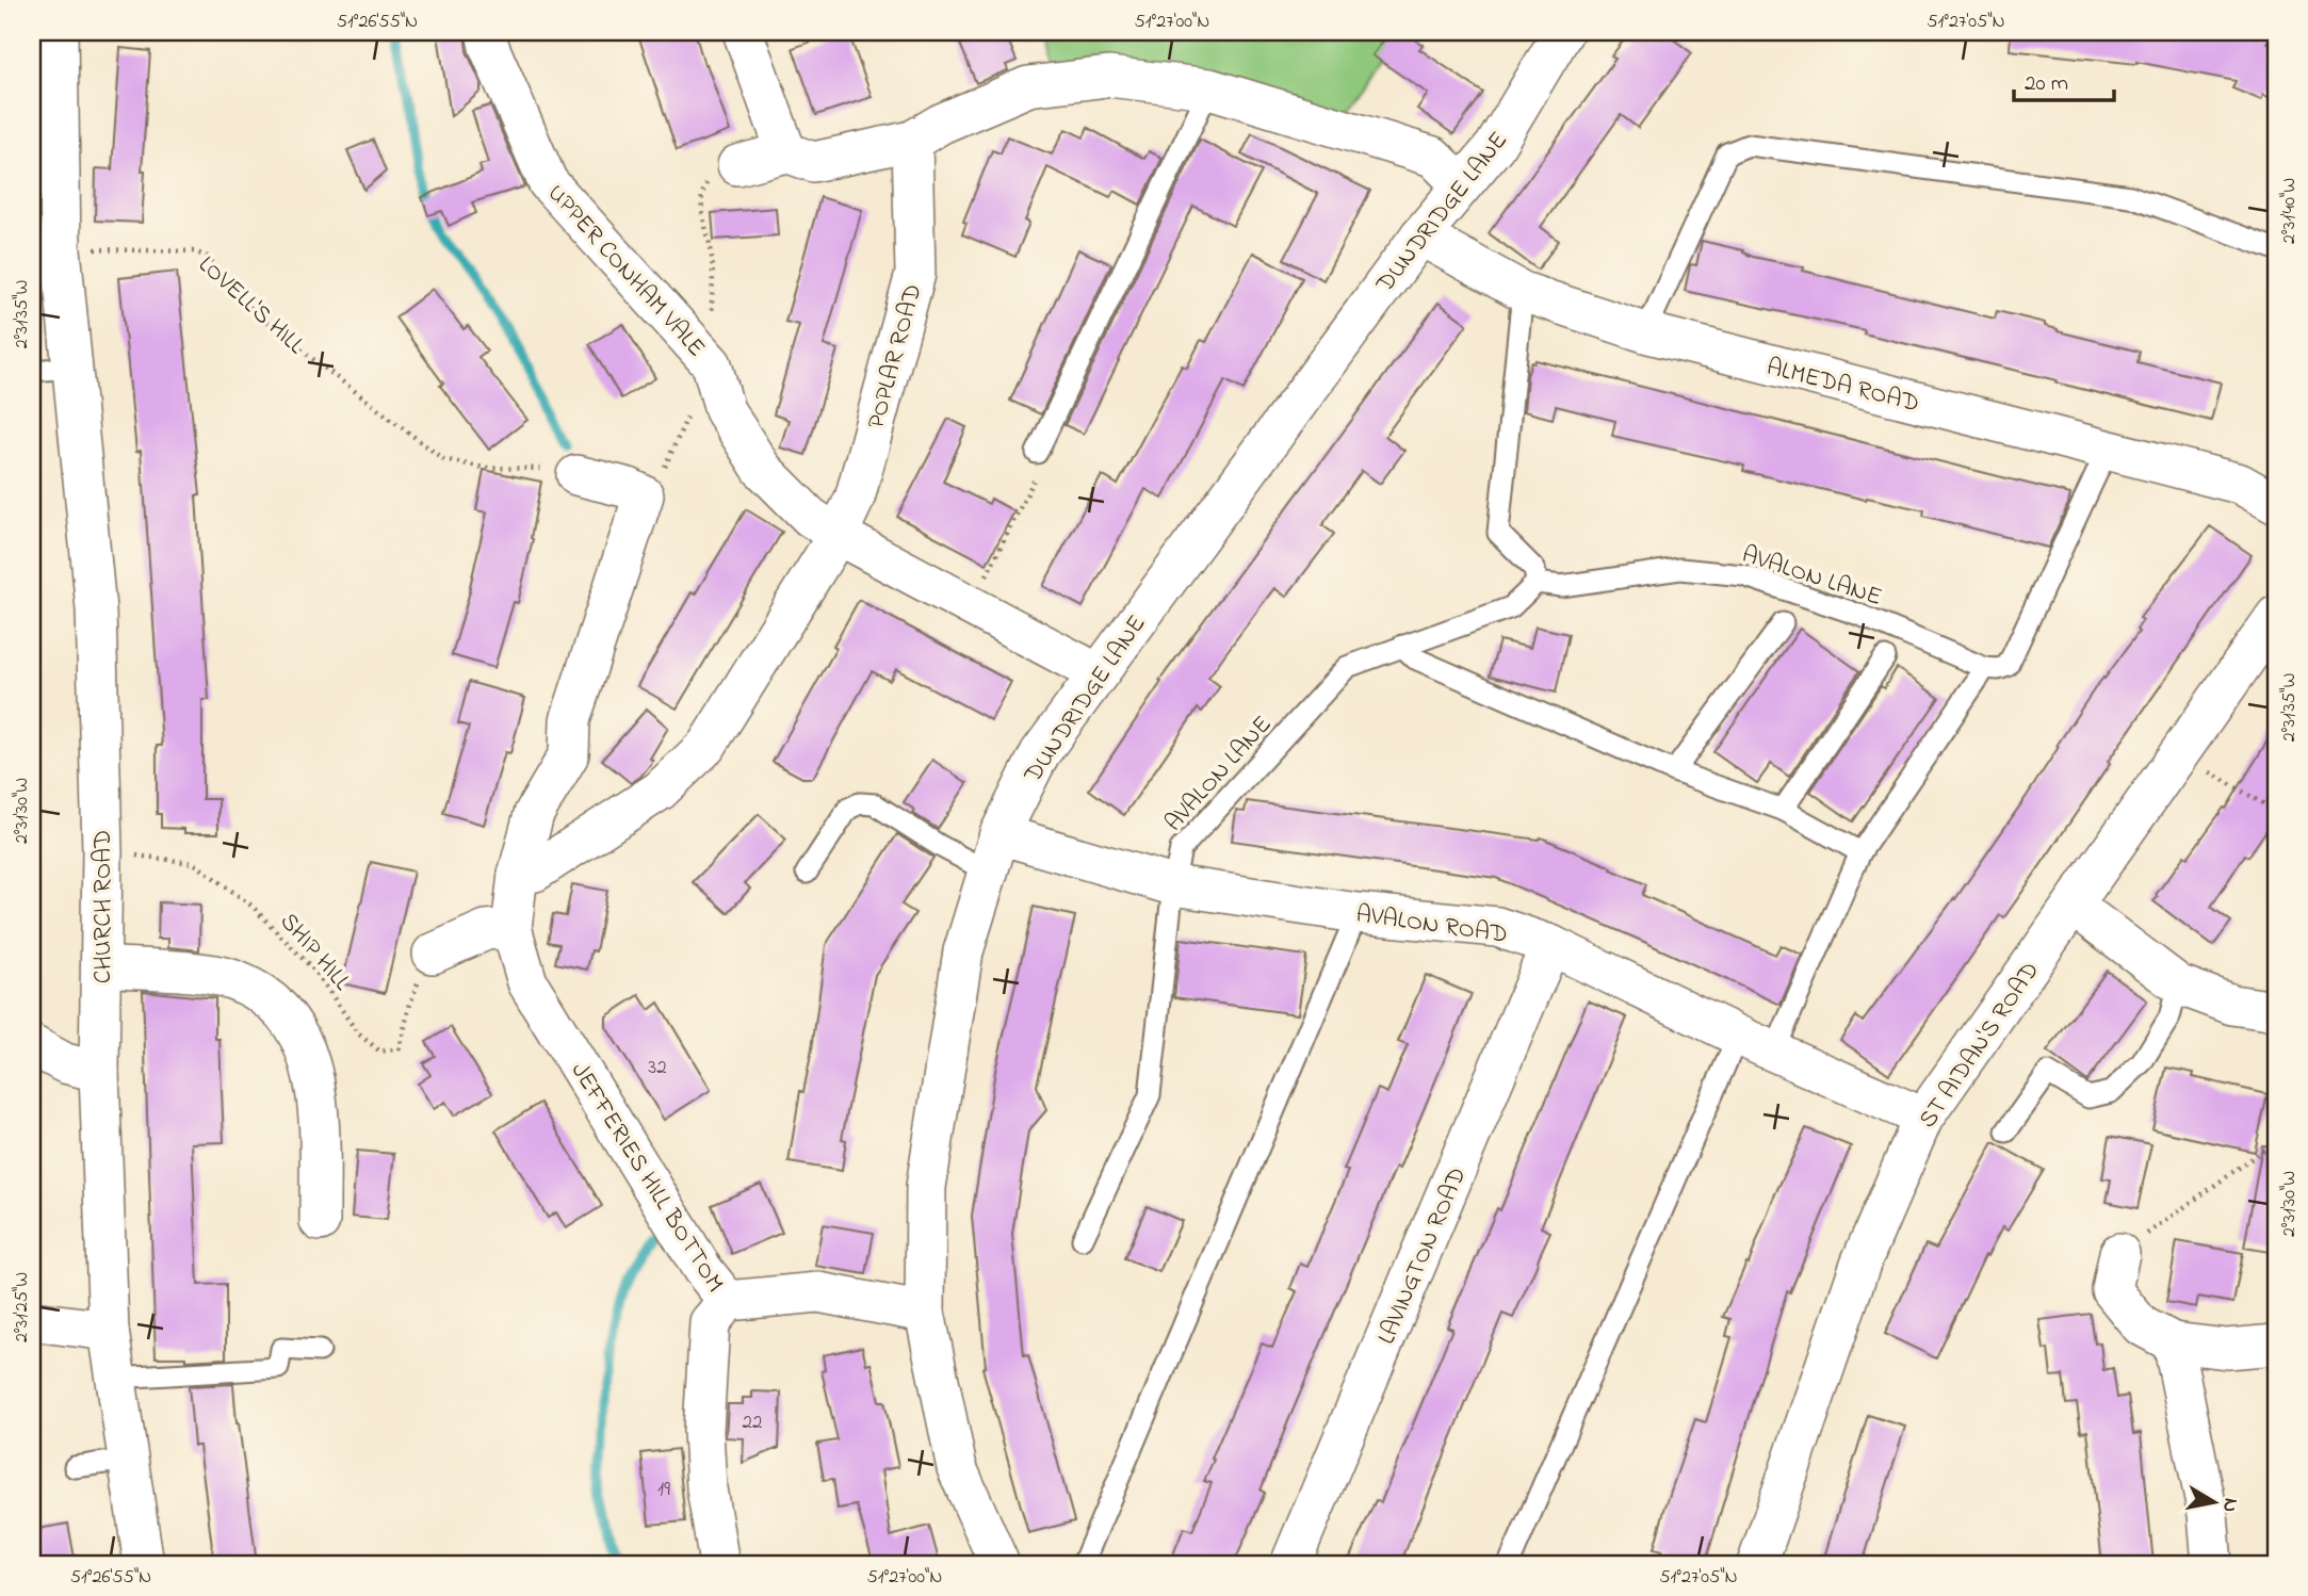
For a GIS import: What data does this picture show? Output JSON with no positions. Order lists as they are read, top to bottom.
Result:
{
  "streets": {
    "street": [
      "DUNDRIDGE LANE",
      "UPPER CONHAM VALE",
      "POPLAR ROAD",
      "ALMEDA ROAD",
      "CHURCH ROAD",
      "AVALON ROAD",
      "ST AIDAN'S ROAD",
      "JEFFERIES HILL BOTTOM",
      "LAVINGTON ROAD"
    ],
    "lane": ["AVALON LANE"],
    "path": ["LOVELL'S HILL", "SHIP HILL"]
  },
  "crossings": [
    ["DUNDRIDGE LANE", "UPPER CONHAM VALE"],
    ["DUNDRIDGE LANE", "ALMEDA ROAD"],
    ["DUNDRIDGE LANE", "AVALON ROAD"],
    ["UPPER CONHAM VALE", "POPLAR ROAD"],
    ["LOVELL'S HILL", "CHURCH ROAD"],
    ["POPLAR ROAD", "JEFFERIES HILL BOTTOM"],
    ["AVALON LANE", "AVALON ROAD"],
    ["CHURCH ROAD", "SHIP HILL"],
    ["AVALON ROAD", "ST AIDAN'S ROAD"],
    ["AVALON ROAD", "LAVINGTON ROAD"]
  ],
  "house_numbers": ["32", "22", "19"],
  "scale_bar": "20 m",
  "north": "right",
  "coordinates": [
    "51°26'55\"N",
    "51°27'00\"N",
    "51°27'05\"N",
    "2°31'40\"W",
    "2°31'35\"W",
    "2°31'30\"W",
    "2°31'25\"W"
  ]
}
